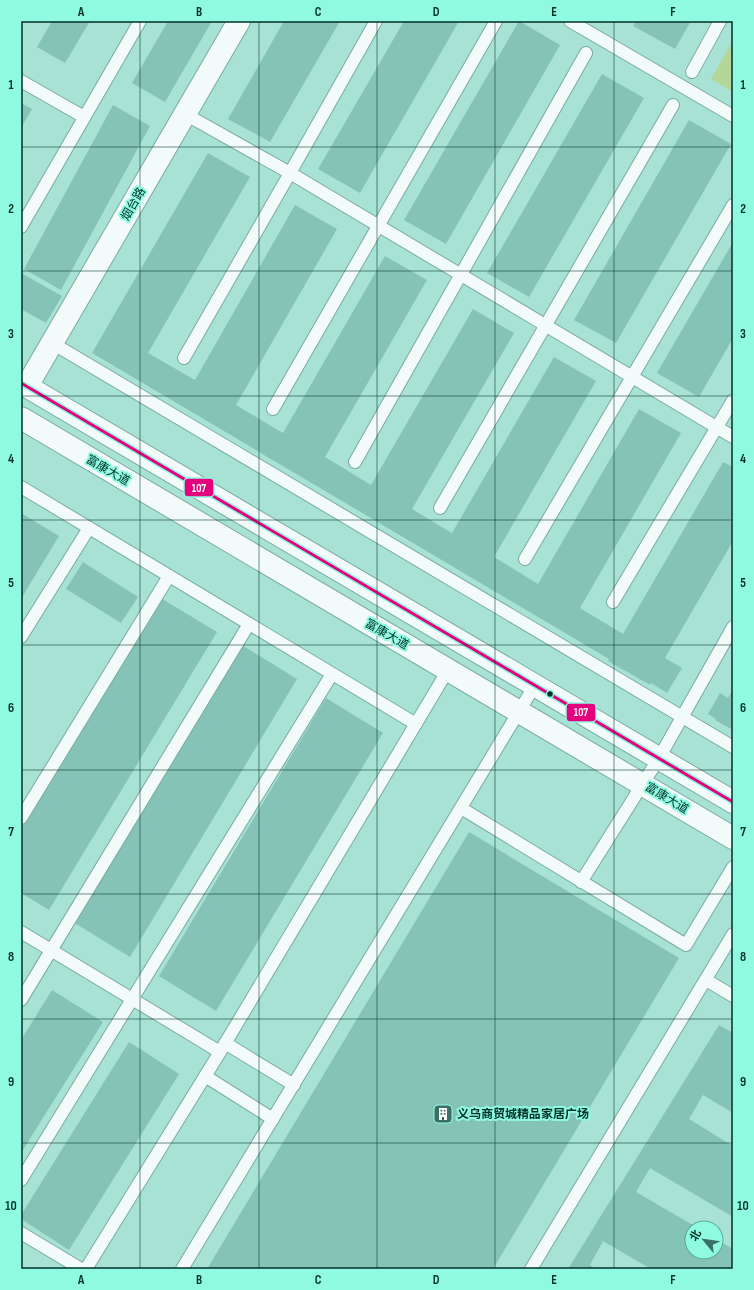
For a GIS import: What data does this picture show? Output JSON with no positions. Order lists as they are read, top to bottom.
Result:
{
  "streets": {
    "street": ["烟台路", "富康大道"]
  },
  "places": {
    "building": ["义乌商贸城精品家居广场"]
  },
  "lines": ["transit line 107"],
  "north": "top left",
  "grid": {
    "columns": [
      "A",
      "B",
      "C",
      "D",
      "E",
      "F"
    ],
    "rows": [
      "1",
      "2",
      "3",
      "4",
      "5",
      "6",
      "7",
      "8",
      "9",
      "10"
    ]
  }
}
